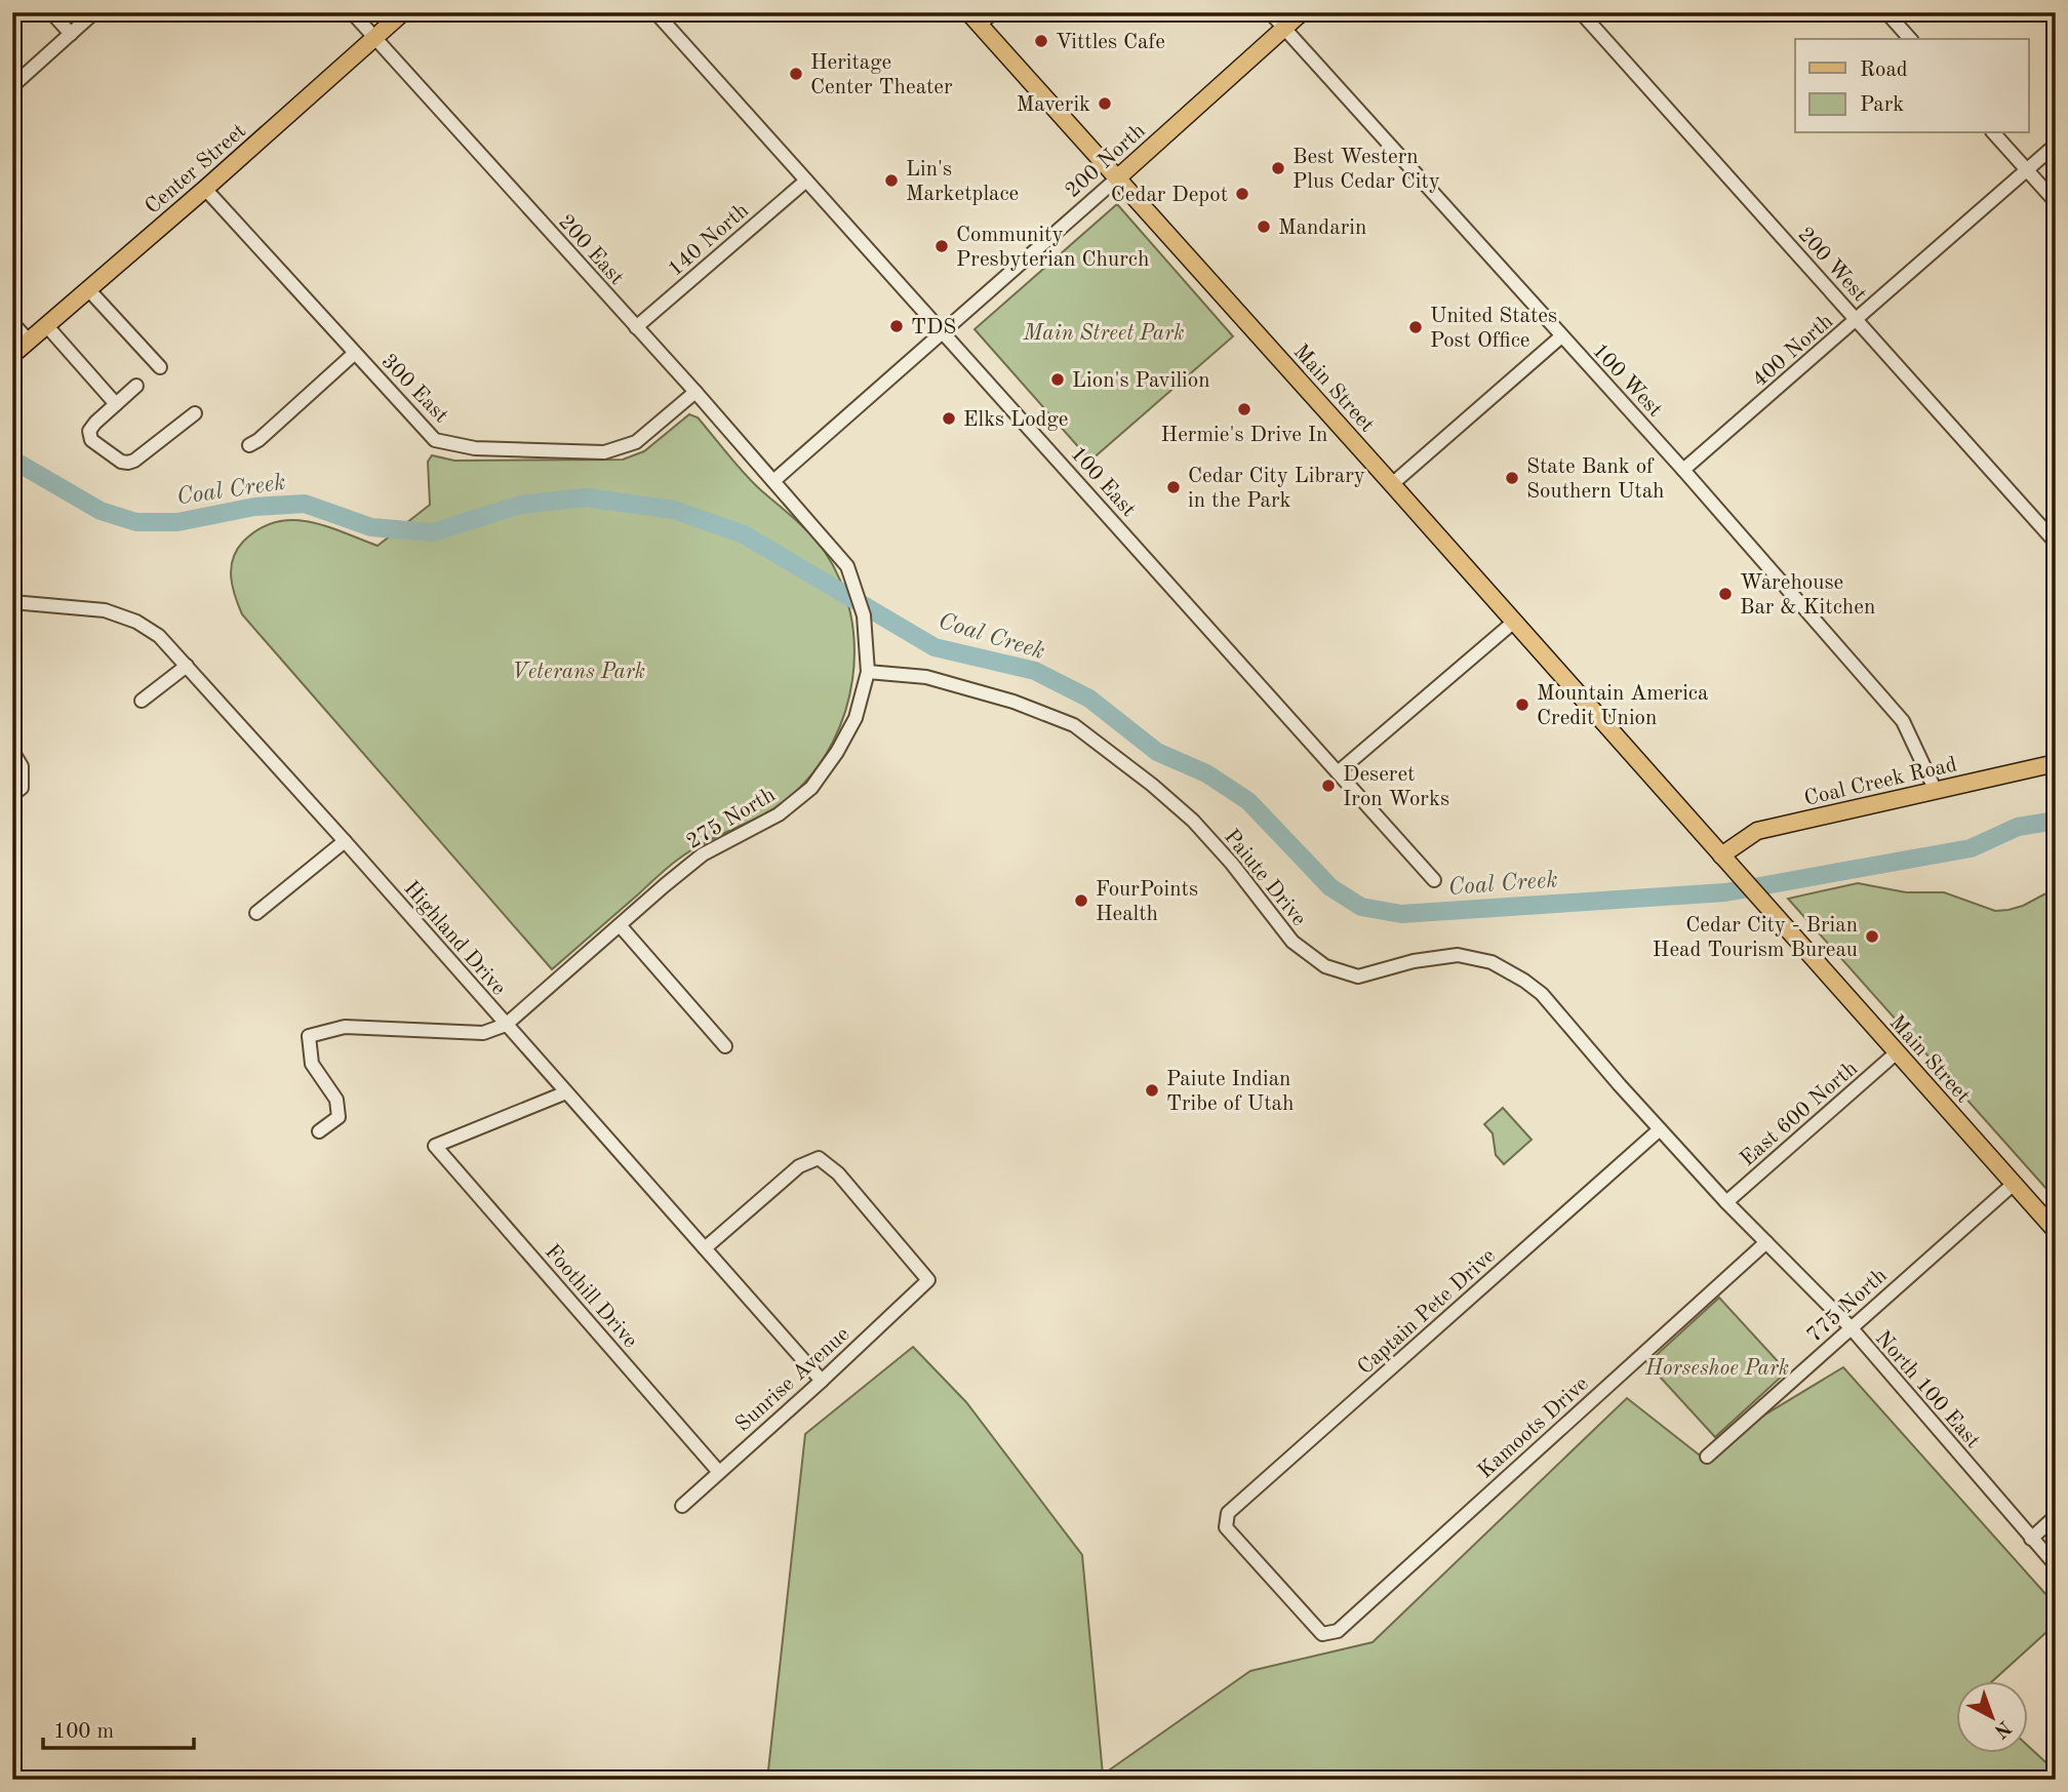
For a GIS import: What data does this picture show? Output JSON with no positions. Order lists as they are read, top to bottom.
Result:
{
  "streets": {
    "main road": [
      "200 North",
      "Center Street",
      "Main Street",
      "Coal Creek Road"
    ],
    "street": [
      "140 North",
      "200 East",
      "200 West",
      "400 North",
      "100 West",
      "300 East",
      "100 East",
      "275 North",
      "Paiute Drive",
      "Highland Drive",
      "East 600 North",
      "Foothill Drive",
      "775 North",
      "Captain Pete Drive",
      "Sunrise Avenue",
      "North 100 East",
      "Kamoots Drive"
    ]
  },
  "crossings": [
    ["200 North", "200 East"],
    ["200 North", "100 West"],
    ["200 North", "Main Street"],
    ["200 North", "100 East"],
    ["Center Street", "200 East"],
    ["Center Street", "300 East"],
    ["140 North", "200 East"],
    ["140 North", "100 East"],
    ["200 East", "300 East"],
    ["200 East", "275 North"],
    ["200 West", "400 North"],
    ["400 North", "100 West"],
    ["100 West", "Coal Creek Road"],
    ["Main Street", "Coal Creek Road"],
    ["Main Street", "East 600 North"],
    ["Main Street", "775 North"],
    ["275 North", "Paiute Drive"],
    ["275 North", "Highland Drive"],
    ["Paiute Drive", "East 600 North"],
    ["Paiute Drive", "Captain Pete Drive"],
    ["Paiute Drive", "North 100 East"],
    ["Paiute Drive", "Kamoots Drive"],
    ["Highland Drive", "Foothill Drive"],
    ["Highland Drive", "Sunrise Avenue"],
    ["Foothill Drive", "Sunrise Avenue"],
    ["775 North", "North 100 East"],
    ["Captain Pete Drive", "Kamoots Drive"],
    ["North 100 East", "Kamoots Drive"]
  ],
  "water": ["Coal Creek"],
  "parks": ["Main Street Park", "Veterans Park", "Horseshoe Park"],
  "places": [
    "Vittles Cafe",
    "Heritage Center Theater",
    "Maverik",
    "Best Western Plus Cedar City",
    "Lin's Marketplace",
    "Cedar Depot",
    "Mandarin",
    "Community Presbyterian Church",
    "TDS",
    "United States Post Office",
    "Lion's Pavilion",
    "Hermie's Drive In",
    "Elks Lodge",
    "State Bank of Southern Utah",
    "Cedar City Library in the Park",
    "Warehouse Bar & Kitchen",
    "Mountain America Credit Union",
    "Deseret Iron Works",
    "FourPoints Health",
    "Cedar City - Brian Head Tourism Bureau",
    "Paiute Indian Tribe of Utah"
  ],
  "legend": ["Road", "Park"],
  "scale_bar": "100 m",
  "north": "bottom right"
}
